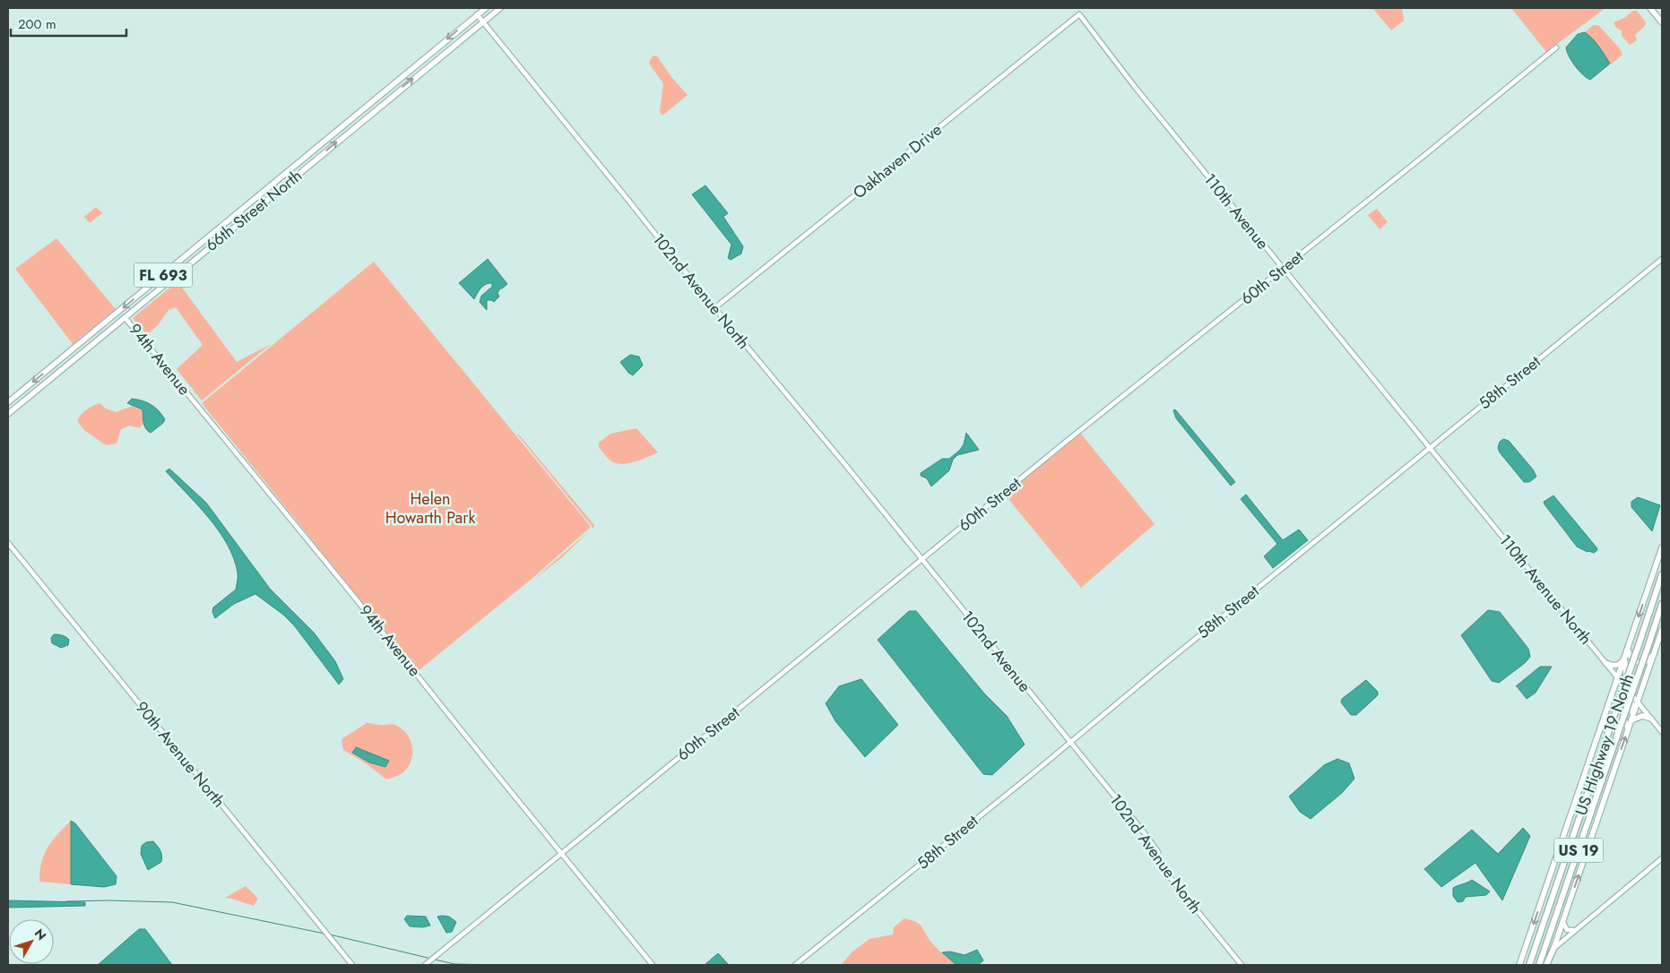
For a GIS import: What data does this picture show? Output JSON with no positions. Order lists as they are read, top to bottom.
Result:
{
  "streets": {
    "highway": ["US Highway 19 North", "US 19"],
    "main road": ["66th Street North", "FL 693"],
    "street": [
      "Oakhaven Drive",
      "110th Avenue",
      "60th Street",
      "102nd Avenue North",
      "94th Avenue",
      "58th Street",
      "110th Avenue North",
      "102nd Avenue",
      "90th Avenue North"
    ]
  },
  "crossings": [
    ["Oakhaven Drive", "110th Avenue"],
    ["Oakhaven Drive", "102nd Avenue North"],
    ["66th Street North", "102nd Avenue North"],
    ["66th Street North", "94th Avenue"],
    ["110th Avenue", "60th Street"],
    ["110th Avenue", "58th Street"],
    ["110th Avenue", "110th Avenue North"],
    ["60th Street", "102nd Avenue North"],
    ["60th Street", "94th Avenue"],
    ["60th Street", "102nd Avenue"],
    ["102nd Avenue North", "58th Street"],
    ["102nd Avenue North", "102nd Avenue"],
    ["58th Street", "110th Avenue North"],
    ["58th Street", "102nd Avenue"]
  ],
  "parks": ["Helen Howarth Park"],
  "scale_bar": "200 m",
  "north": "top right"
}
